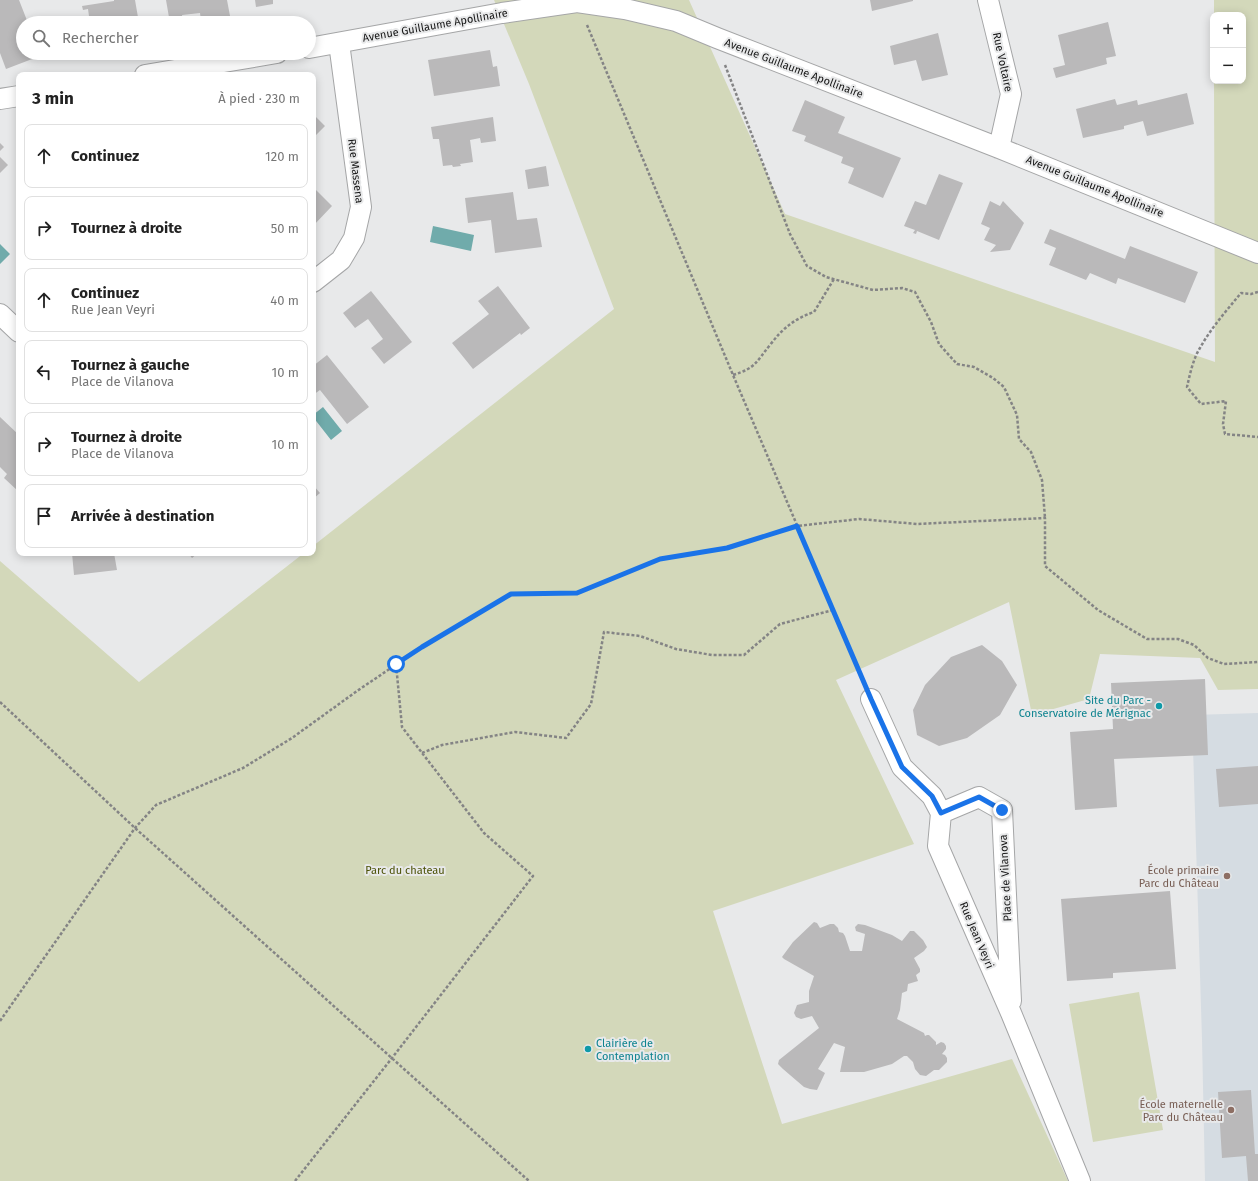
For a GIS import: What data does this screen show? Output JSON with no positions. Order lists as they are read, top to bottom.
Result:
{
  "streets": {
    "street": [
      "Avenue Guillaume Apollinaire",
      "Rue Voltaire",
      "Rue Massena",
      "Place de Vilanova",
      "Rue Jean Veyri"
    ]
  },
  "crossings": [
    ["Avenue Guillaume Apollinaire", "Rue Voltaire"],
    ["Avenue Guillaume Apollinaire", "Rue Massena"],
    ["Place de Vilanova", "Rue Jean Veyri"]
  ],
  "parks": ["Parc du chateau"],
  "places": [
    "Site du Parc - Conservatoire de Mérignac",
    "École primaire Parc du Château",
    "Clairière de Contemplation",
    "École maternelle Parc du Château"
  ],
  "page": {
    "map_buttons": ["+", "−"],
    "search": "Rechercher",
    "heading": ["3 min", "À pied · 230 m"],
    "list": [
      ["Continuez", "120 m"],
      ["Tournez à droite", "50 m"],
      ["Continuez", "Rue Jean Veyri", "40 m"],
      ["Tournez à gauche", "Place de Vilanova", "10 m"],
      ["Tournez à droite", "Place de Vilanova", "10 m"],
      "Arrivée à destination"
    ]
  }
}
